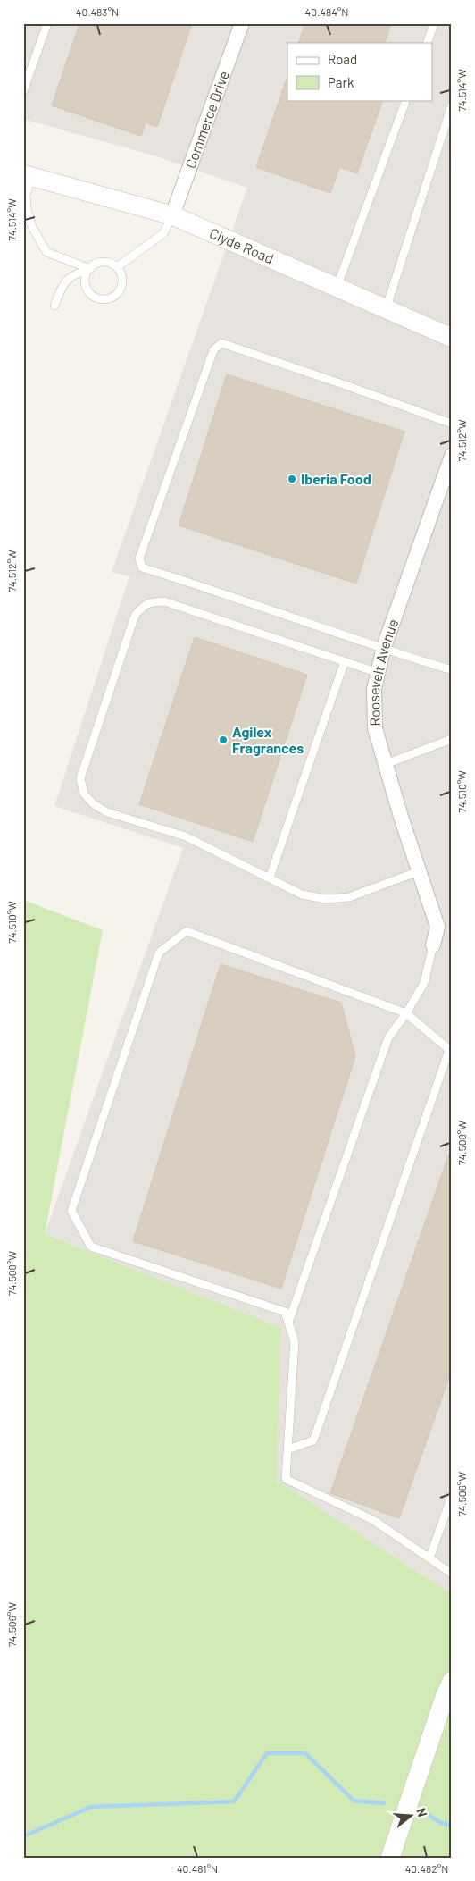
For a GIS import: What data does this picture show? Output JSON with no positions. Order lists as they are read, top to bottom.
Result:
{
  "streets": {
    "street": ["Commerce Drive", "Clyde Road", "Roosevelt Avenue"]
  },
  "crossings": [
    ["Commerce Drive", "Clyde Road"]
  ],
  "places": ["Iberia Food", "Agilex Fragrances"],
  "legend": ["Road", "Park"],
  "north": "right",
  "coordinates": [
    "40.483°N",
    "40.484°N",
    "74.514°W",
    "74.512°W",
    "74.510°W",
    "74.508°W",
    "74.506°W",
    "40.481°N",
    "40.482°N"
  ]
}
